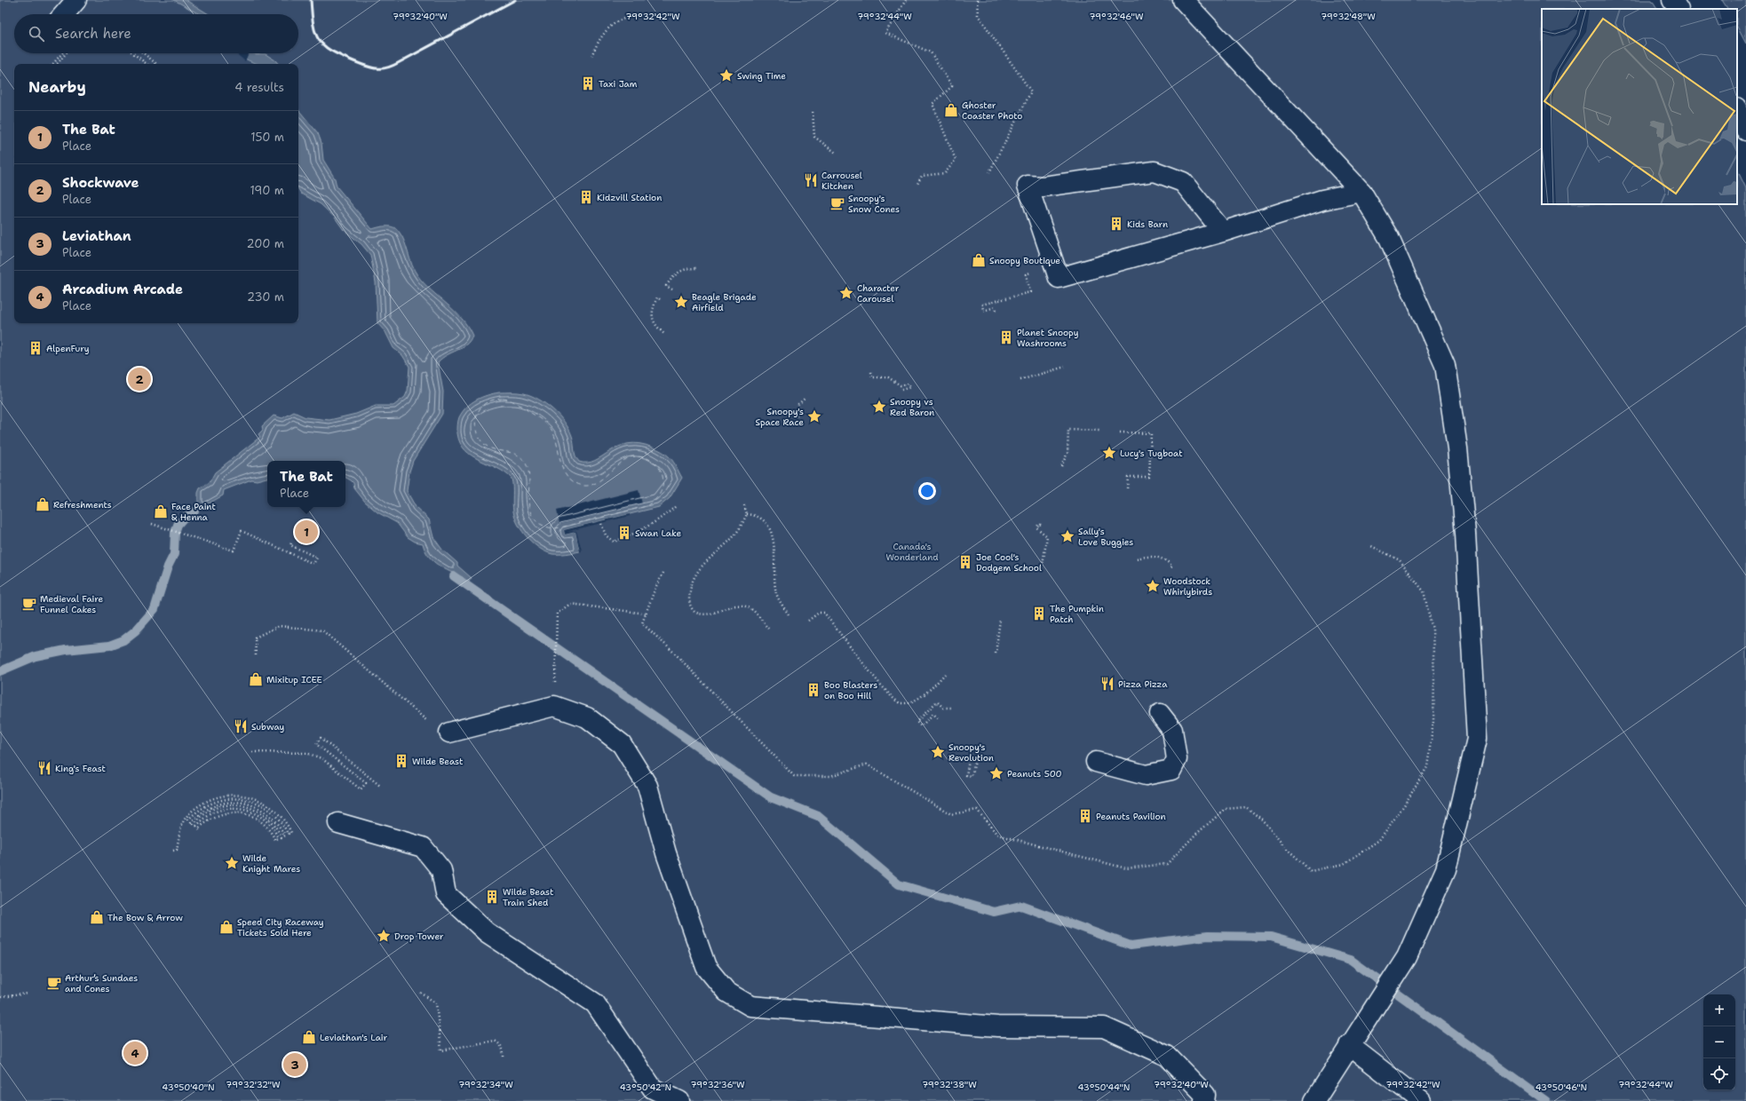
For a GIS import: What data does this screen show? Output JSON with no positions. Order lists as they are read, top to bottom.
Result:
{
  "parks": ["Canada's Wonderland"],
  "places": {
    "place": [
      "Swing Time",
      "Character Carousel",
      "Beagle Brigade Airfield",
      "Snoopy vs Red Baron",
      "Snoopy's Space Race",
      "Lucy's Tugboat",
      "Sally's Love Buggies",
      "Woodstock Whirlybirds",
      "Snoopy's Revolution",
      "Peanuts 500",
      "Wilde Knight Mares",
      "Drop Tower"
    ],
    "building": [
      "Taxi Jam",
      "Kidzvill Station",
      "Kids Barn",
      "Planet Snoopy Washrooms",
      "AlpenFury",
      "Swan Lake",
      "Joe Cool's Dodgem School",
      "The Pumpkin Patch",
      "Boo Blasters on Boo Hill",
      "Wilde Beast",
      "Peanuts Pavilion",
      "Wilde Beast Train Shed"
    ],
    "shop": [
      "Ghoster Coaster Photo",
      "Snoopy Boutique",
      "Refreshments",
      "Face Paint & Henna",
      "Mixitup ICEE",
      "The Bow & Arrow",
      "Speed City Raceway Tickets Sold Here",
      "Leviathan's Lair"
    ],
    "restaurant": [
      "Carrousel Kitchen",
      "Pizza Pizza",
      "Subway",
      "King's Feast"
    ],
    "cafe": ["Snoopy's Snow Cones", "Medieval Faire Funnel Cakes", "Arthur’s Sundaes and Cones"]
  },
  "page": {
    "search": "Search here",
    "heading": ["Nearby", "4 results"],
    "list": [
      {
        "mark": "1",
        "name": "The Bat",
        "note": "Place",
        "value": "150 m"
      },
      {
        "mark": "2",
        "name": "Shockwave",
        "note": "Place",
        "value": "190 m"
      },
      {
        "mark": "3",
        "name": "Leviathan",
        "note": "Place",
        "value": "200 m"
      },
      {
        "mark": "4",
        "name": "Arcadium Arcade",
        "note": "Place",
        "value": "230 m"
      }
    ],
    "pins": [
      "2",
      "1",
      "4",
      "3"
    ],
    "popup": ["The Bat", "Place"],
    "map_buttons": ["+", "−"]
  },
  "coordinates": [
    "79°32'40\"W",
    "79°32'42\"W",
    "79°32'44\"W",
    "79°32'46\"W",
    "79°32'48\"W",
    "79°32'32\"W",
    "79°32'34\"W",
    "79°32'36\"W",
    "79°32'38\"W",
    "43°50'40\"N",
    "43°50'42\"N",
    "43°50'44\"N",
    "43°50'46\"N"
  ]
}
